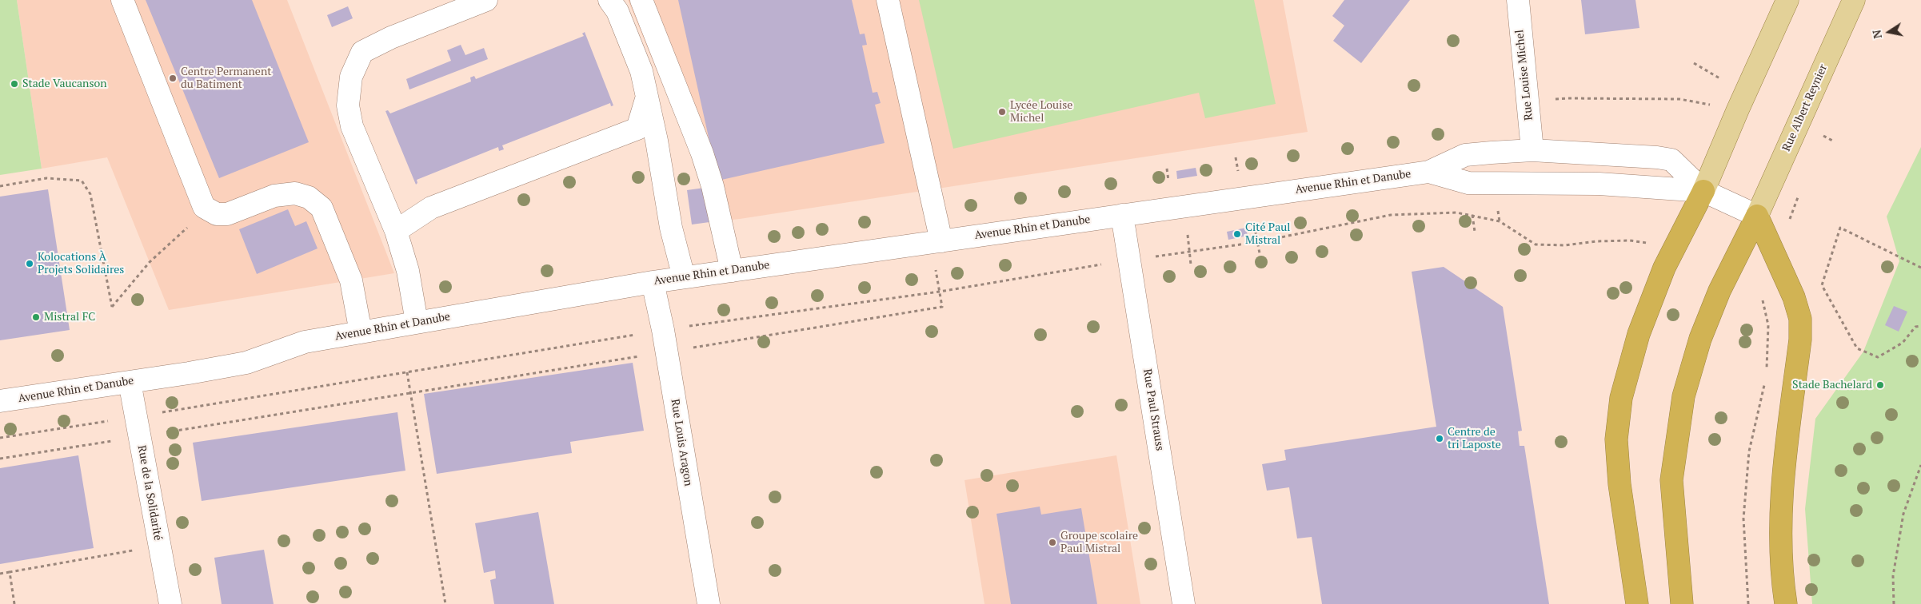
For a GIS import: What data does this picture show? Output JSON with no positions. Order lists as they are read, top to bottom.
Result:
{
  "streets": {
    "main road": ["Rue Albert Reynier"],
    "street": [
      "Rue Louise Michel",
      "Avenue Rhin et Danube",
      "Rue Paul Strauss",
      "Rue Louis Aragon",
      "Rue de la Solidarité"
    ]
  },
  "crossings": [
    ["Rue Louise Michel", "Avenue Rhin et Danube"],
    ["Avenue Rhin et Danube", "Rue Paul Strauss"],
    ["Avenue Rhin et Danube", "Rue Louis Aragon"],
    ["Avenue Rhin et Danube", "Rue de la Solidarité"]
  ],
  "places": [
    "Centre Permanent du Batiment",
    "Stade Vaucanson",
    "Lycée Louise Michel",
    "Cité Paul Mistral",
    "Kolocations À Projets Solidaires",
    "Mistral FC",
    "Stade Bachelard",
    "Centre de tri Laposte",
    "Groupe scolaire Paul Mistral"
  ],
  "north": "left"
}
